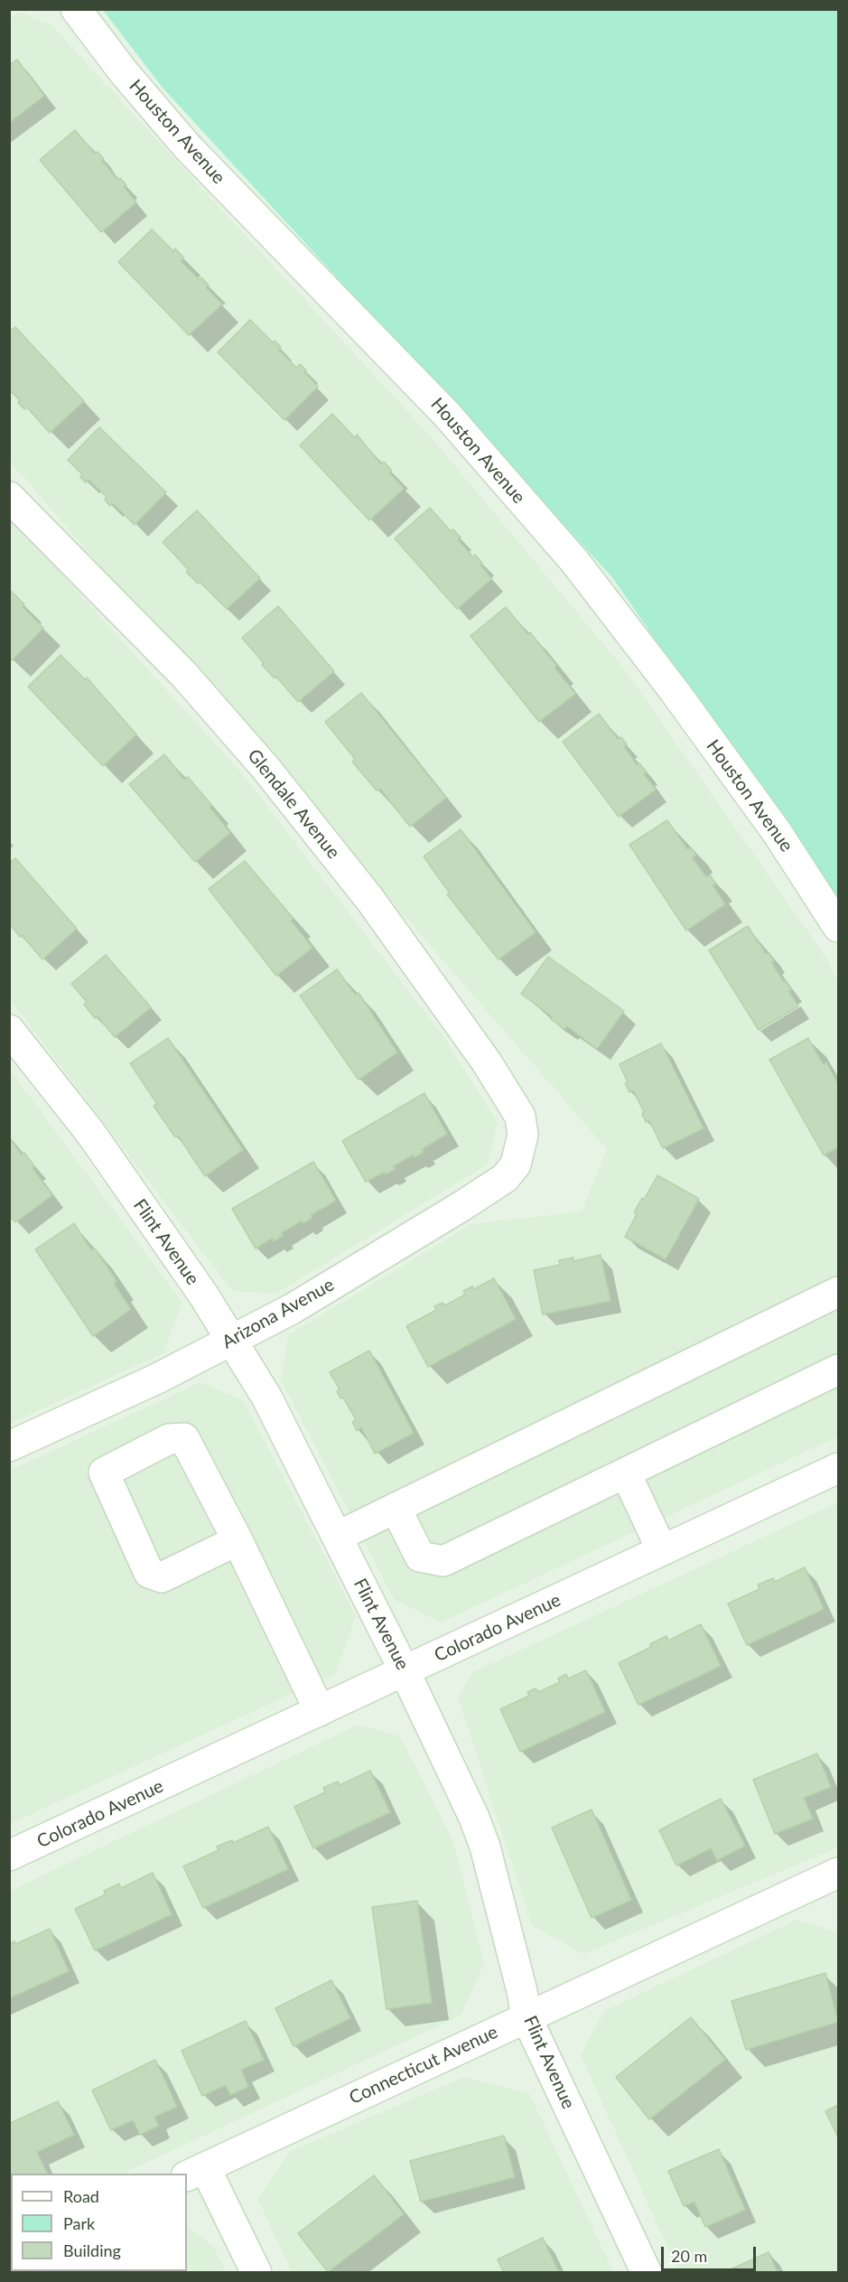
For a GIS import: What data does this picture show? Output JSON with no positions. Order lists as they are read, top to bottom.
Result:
{
  "streets": {
    "street": [
      "Houston Avenue",
      "Glendale Avenue",
      "Flint Avenue",
      "Arizona Avenue",
      "Colorado Avenue",
      "Connecticut Avenue"
    ]
  },
  "crossings": [
    ["Glendale Avenue", "Arizona Avenue"],
    ["Flint Avenue", "Arizona Avenue"],
    ["Flint Avenue", "Colorado Avenue"],
    ["Flint Avenue", "Connecticut Avenue"]
  ],
  "legend": ["Road", "Park", "Building"],
  "scale_bar": "20 m"
}
